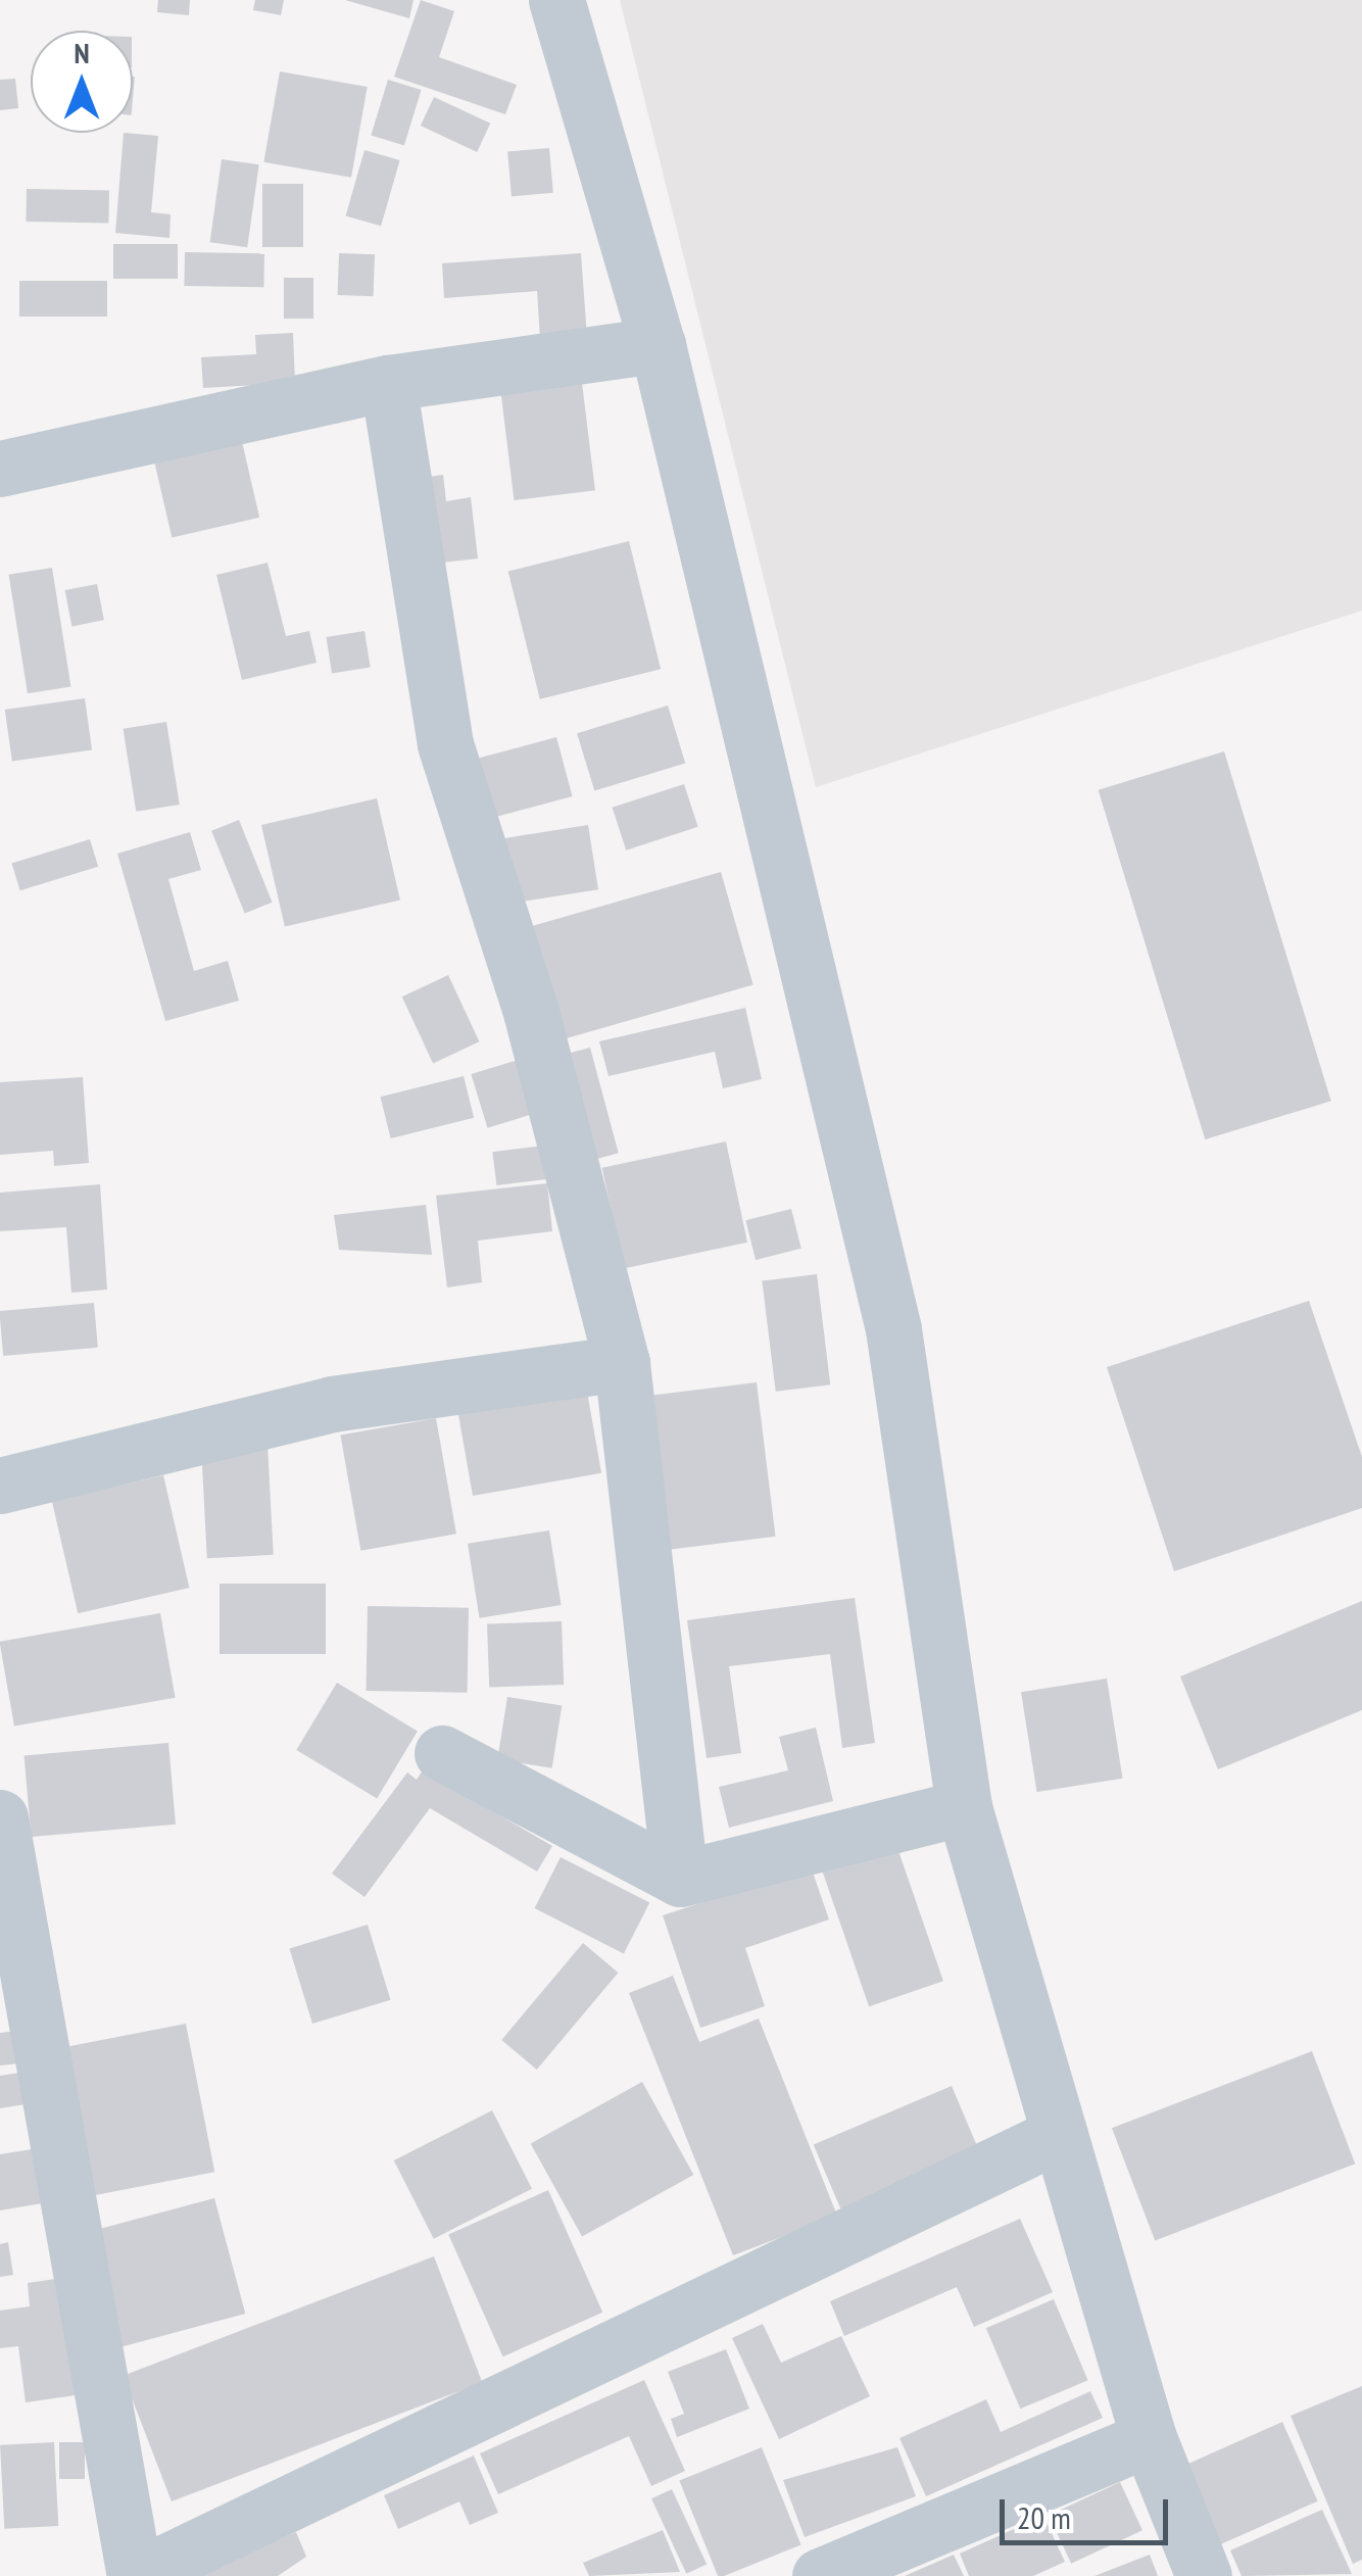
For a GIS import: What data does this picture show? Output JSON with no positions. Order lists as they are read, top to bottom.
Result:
{
  "scale_bar": "20 m",
  "north": "top"
}
